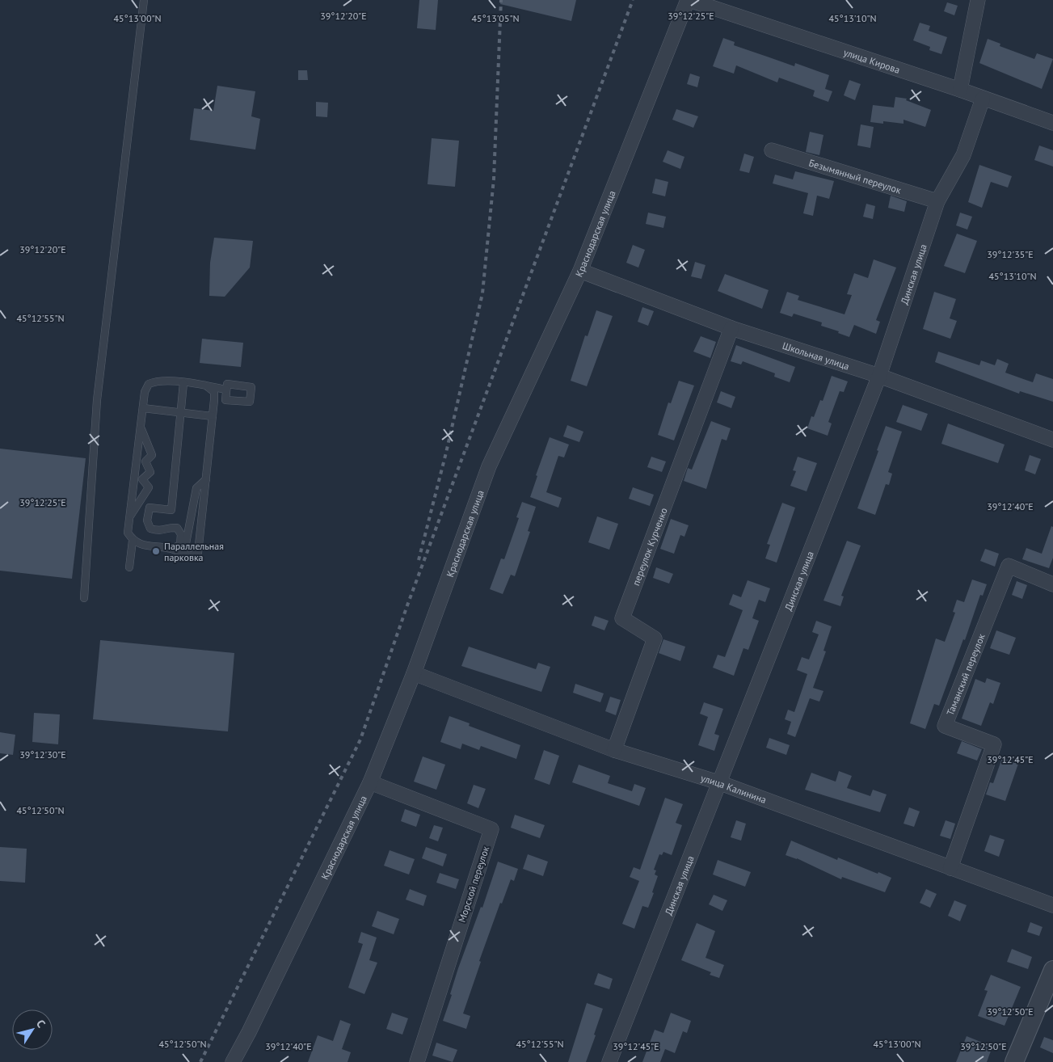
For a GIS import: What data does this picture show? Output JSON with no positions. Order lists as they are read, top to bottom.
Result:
{
  "streets": {
    "street": [
      "улица Кирова",
      "Безымянный переулок",
      "Краснодарская улица",
      "Динская улица",
      "Школьная улица",
      "переулок Курченко",
      "Таманский переулок",
      "улица Калинина",
      "Морской переулок"
    ]
  },
  "crossings": [
    ["улица Кирова", "Краснодарская улица"],
    ["улица Кирова", "Динская улица"],
    ["Безымянный переулок", "Динская улица"],
    ["Краснодарская улица", "Школьная улица"],
    ["Краснодарская улица", "улица Калинина"],
    ["Краснодарская улица", "Морской переулок"],
    ["Динская улица", "Школьная улица"],
    ["Динская улица", "улица Калинина"],
    ["Школьная улица", "переулок Курченко"],
    ["переулок Курченко", "улица Калинина"],
    ["Таманский переулок", "улица Калинина"]
  ],
  "places": ["Параллельная парковка"],
  "north": "top right",
  "coordinates": [
    "39°12'20\"E",
    "39°12'25\"E",
    "45°13'00\"N",
    "45°13'05\"N",
    "45°13'10\"N",
    "39°12'35\"E",
    "45°12'55\"N",
    "39°12'40\"E",
    "39°12'30\"E",
    "39°12'45\"E",
    "45°12'50\"N",
    "39°12'50\"E"
  ]
}
